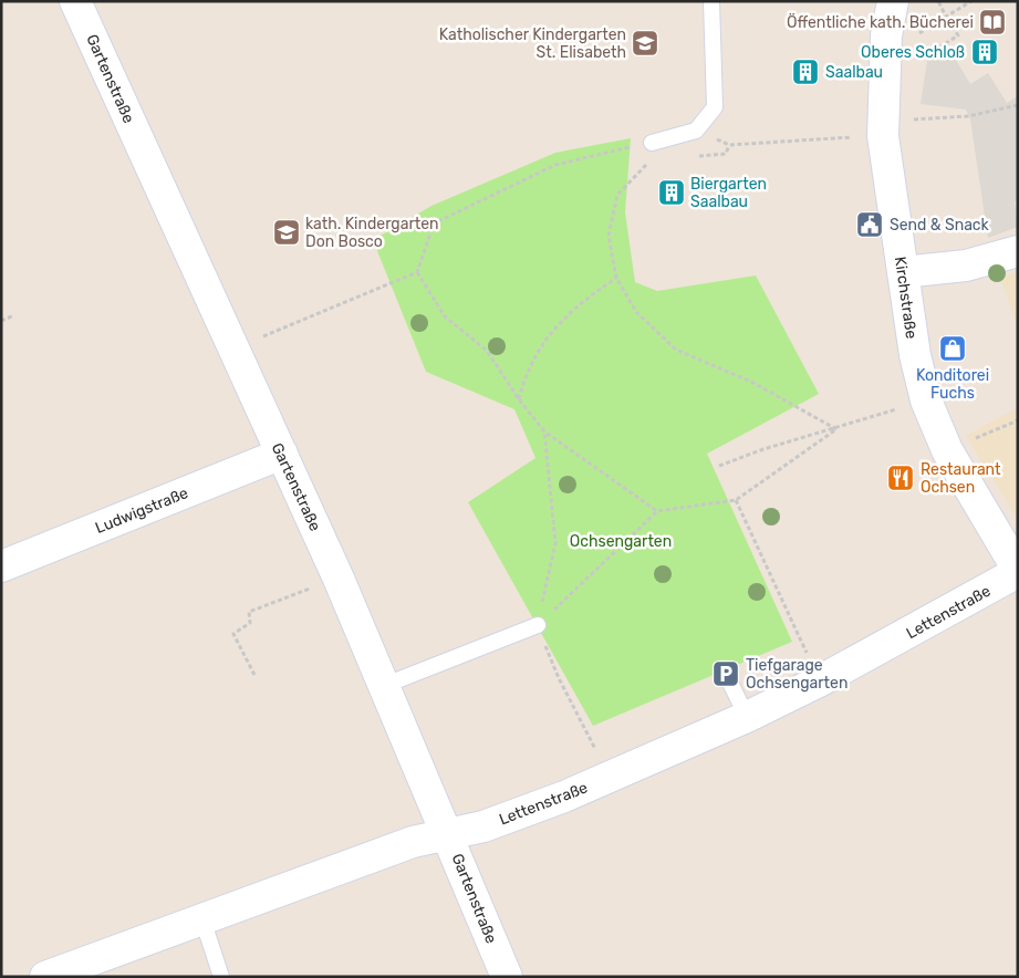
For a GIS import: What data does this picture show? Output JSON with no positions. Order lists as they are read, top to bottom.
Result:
{
  "streets": {
    "street": [
      "Gartenstraße",
      "Kirchstraße",
      "Ludwigstraße",
      "Lettenstraße"
    ]
  },
  "crossings": [
    ["Gartenstraße", "Ludwigstraße"],
    ["Gartenstraße", "Lettenstraße"],
    ["Kirchstraße", "Lettenstraße"]
  ],
  "parks": ["Ochsengarten"],
  "places": {
    "library": ["Öffentliche kath. Bücherei"],
    "school or university": ["Katholischer Kindergarten St. Elisabeth", "kath. Kindergarten Don Bosco"],
    "building": ["Oberes Schloß", "Saalbau", "Biergarten Saalbau"],
    "public building": ["Send & Snack"],
    "shop": ["Konditorei Fuchs"],
    "restaurant": ["Restaurant Ochsen"],
    "parking": ["Tiefgarage Ochsengarten"]
  }
}
